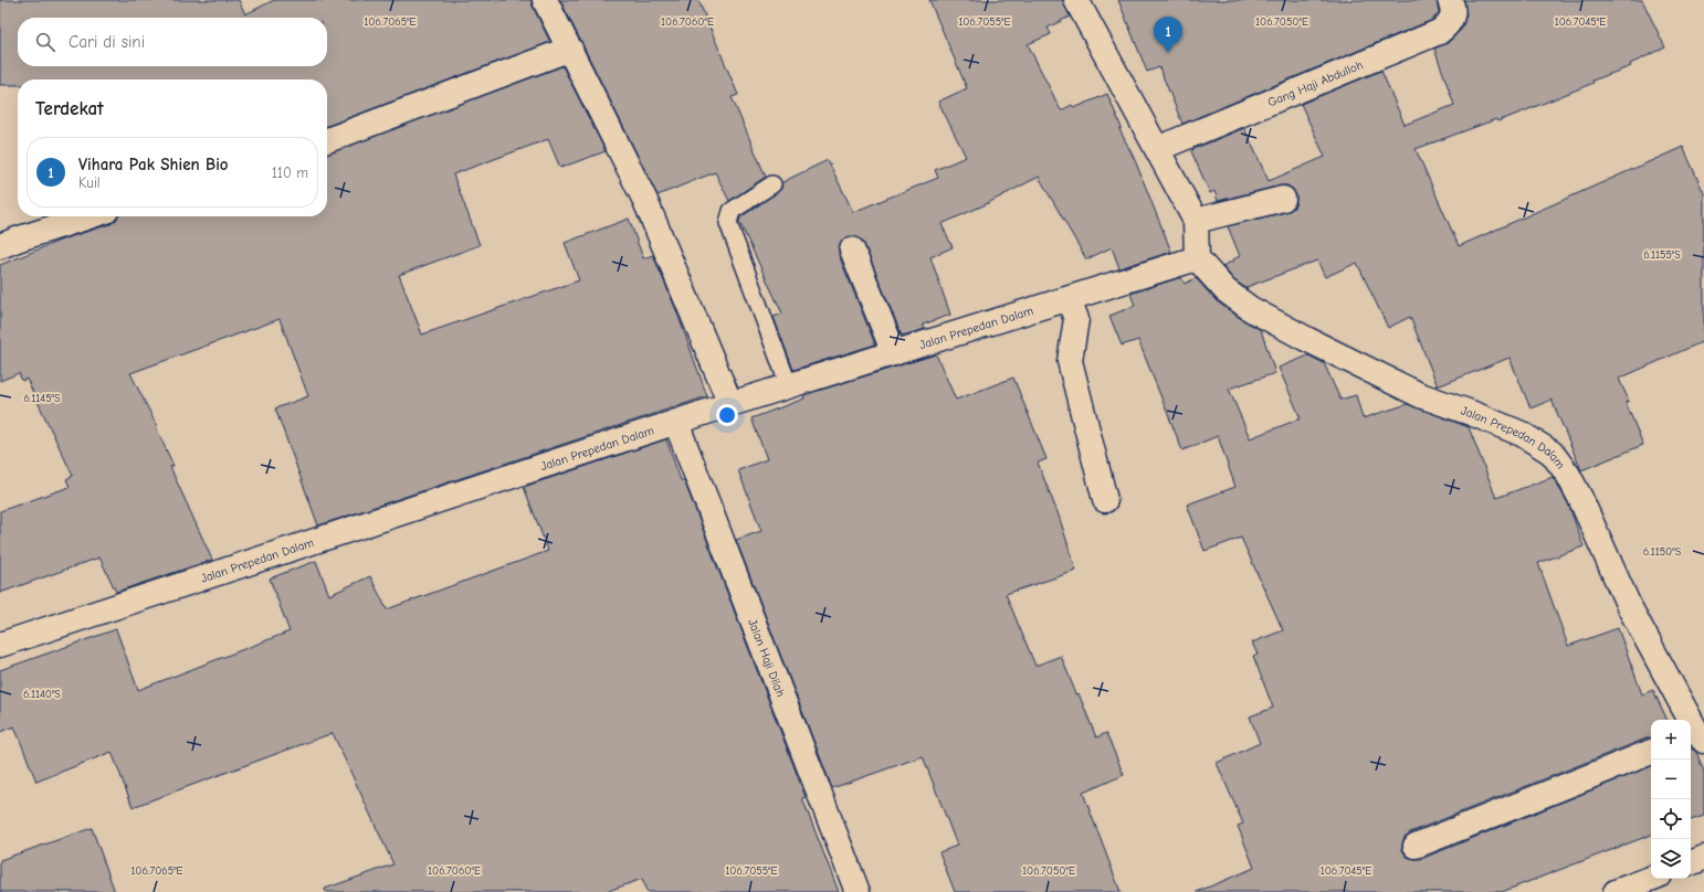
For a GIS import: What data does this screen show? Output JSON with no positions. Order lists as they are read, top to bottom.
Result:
{
  "streets": {
    "street": ["Gang Haji Abdulloh", "Jalan Prepedan Dalam", "Jalan Haji Dilah"]
  },
  "crossings": [
    ["Jalan Prepedan Dalam", "Jalan Haji Dilah"]
  ],
  "page": {
    "pins": "1",
    "search": "Cari di sini",
    "heading": "Terdekat",
    "list": [
      {
        "mark": "1",
        "name": "Vihara Pak Shien Bio",
        "note": "Kuil",
        "value": "110 m"
      }
    ],
    "map_buttons": ["+", "−"]
  },
  "coordinates": [
    "106.7065°E",
    "106.7060°E",
    "106.7055°E",
    "106.7050°E",
    "106.7045°E",
    "6.1155°S",
    "6.1145°S",
    "6.1150°S",
    "6.1140°S"
  ]
}
